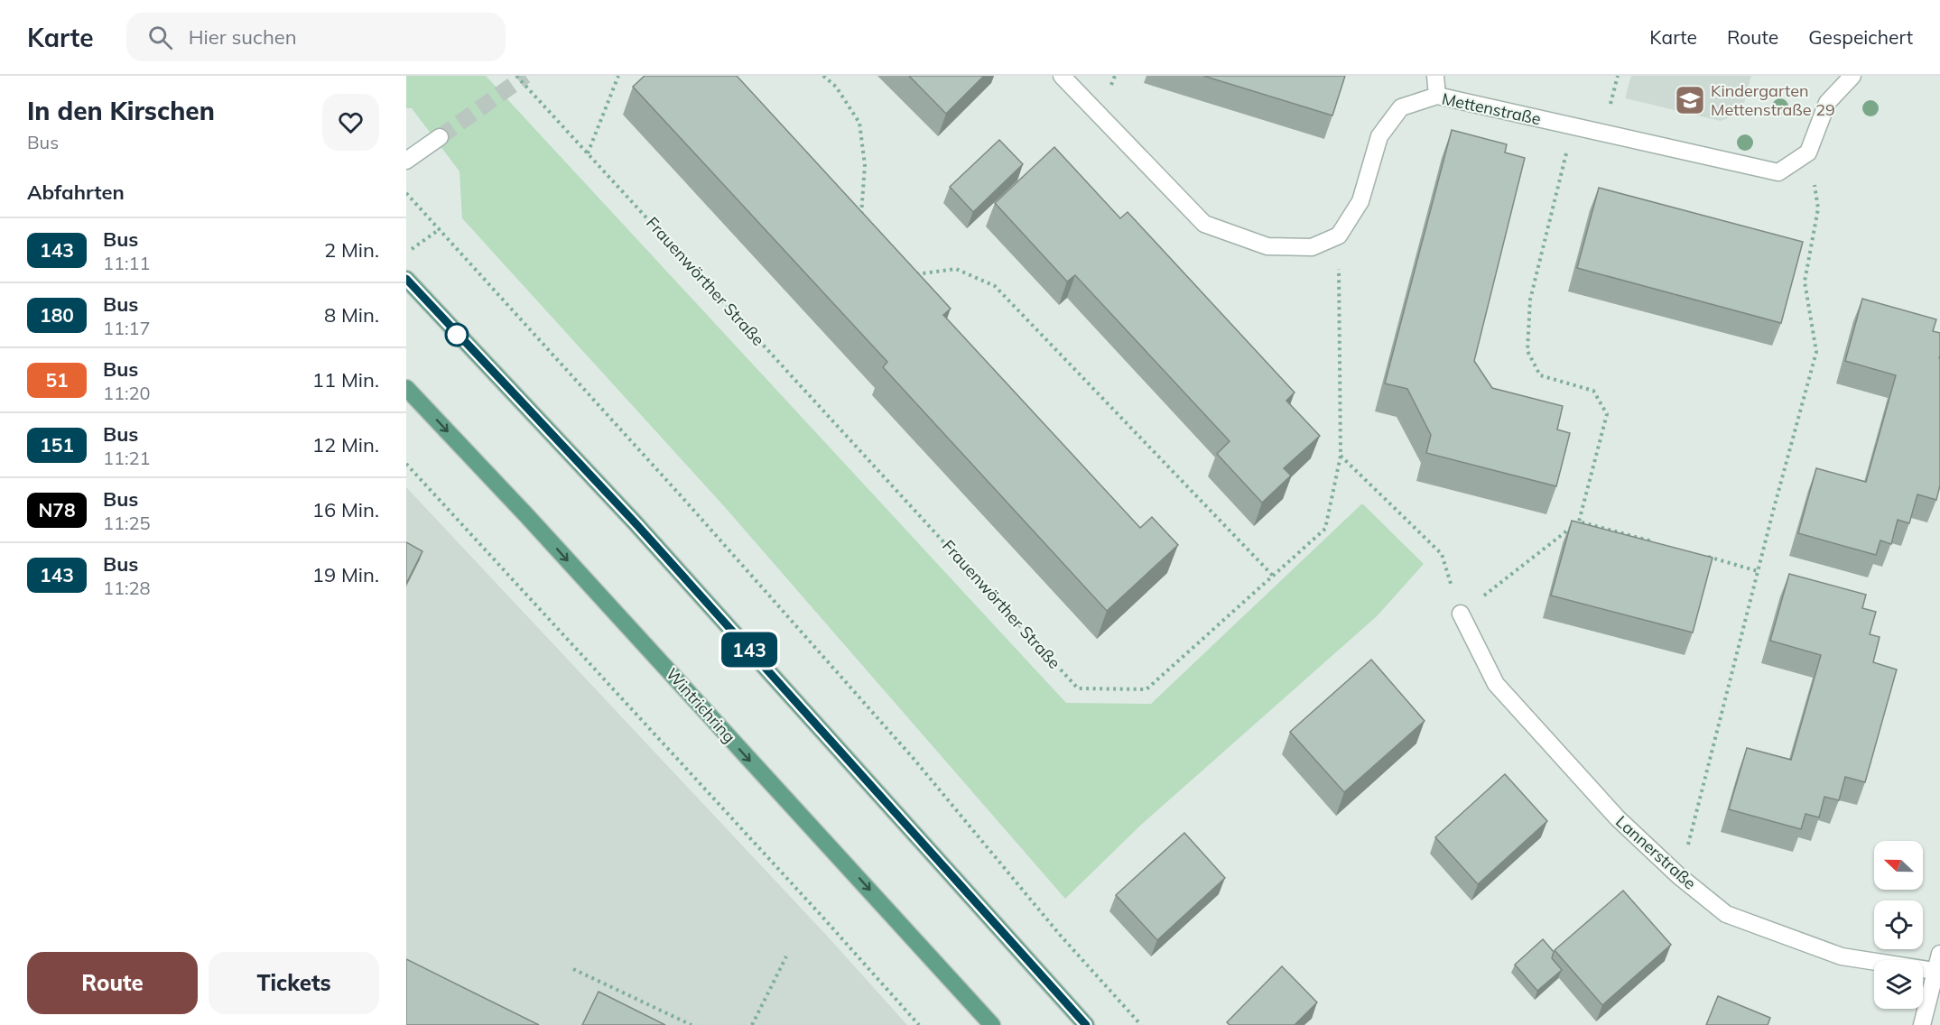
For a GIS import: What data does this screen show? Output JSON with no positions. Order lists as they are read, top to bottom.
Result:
{
  "streets": {
    "main road": ["Wintrichring"],
    "street": ["Mettenstraße", "Lannerstraße"],
    "path": ["Frauenwörther Straße"]
  },
  "crossings": [
    ["Mettenstraße", "Frauenwörther Straße"]
  ],
  "places": {
    "school or university": ["Kindergarten Mettenstraße 29"]
  },
  "lines": ["bus line 143"],
  "north": "left",
  "page": {
    "header": "Karte",
    "search": "Hier suchen",
    "nav": ["Karte", "Route", "Gespeichert"],
    "heading": [
      ["In den Kirschen", "Bus"],
      "Abfahrten"
    ],
    "on_map": "143",
    "list": [
      {
        "mark": "143",
        "name": "Bus",
        "note": "11:11",
        "value": "2 Min."
      },
      {
        "mark": "180",
        "name": "Bus",
        "note": "11:17",
        "value": "8 Min."
      },
      {
        "mark": "51",
        "name": "Bus",
        "note": "11:20",
        "value": "11 Min."
      },
      {
        "mark": "151",
        "name": "Bus",
        "note": "11:21",
        "value": "12 Min."
      },
      {
        "mark": "N78",
        "name": "Bus",
        "note": "11:25",
        "value": "16 Min."
      },
      {
        "mark": "143",
        "name": "Bus",
        "note": "11:28",
        "value": "19 Min."
      }
    ],
    "buttons": ["Route", "Tickets"]
  }
}
